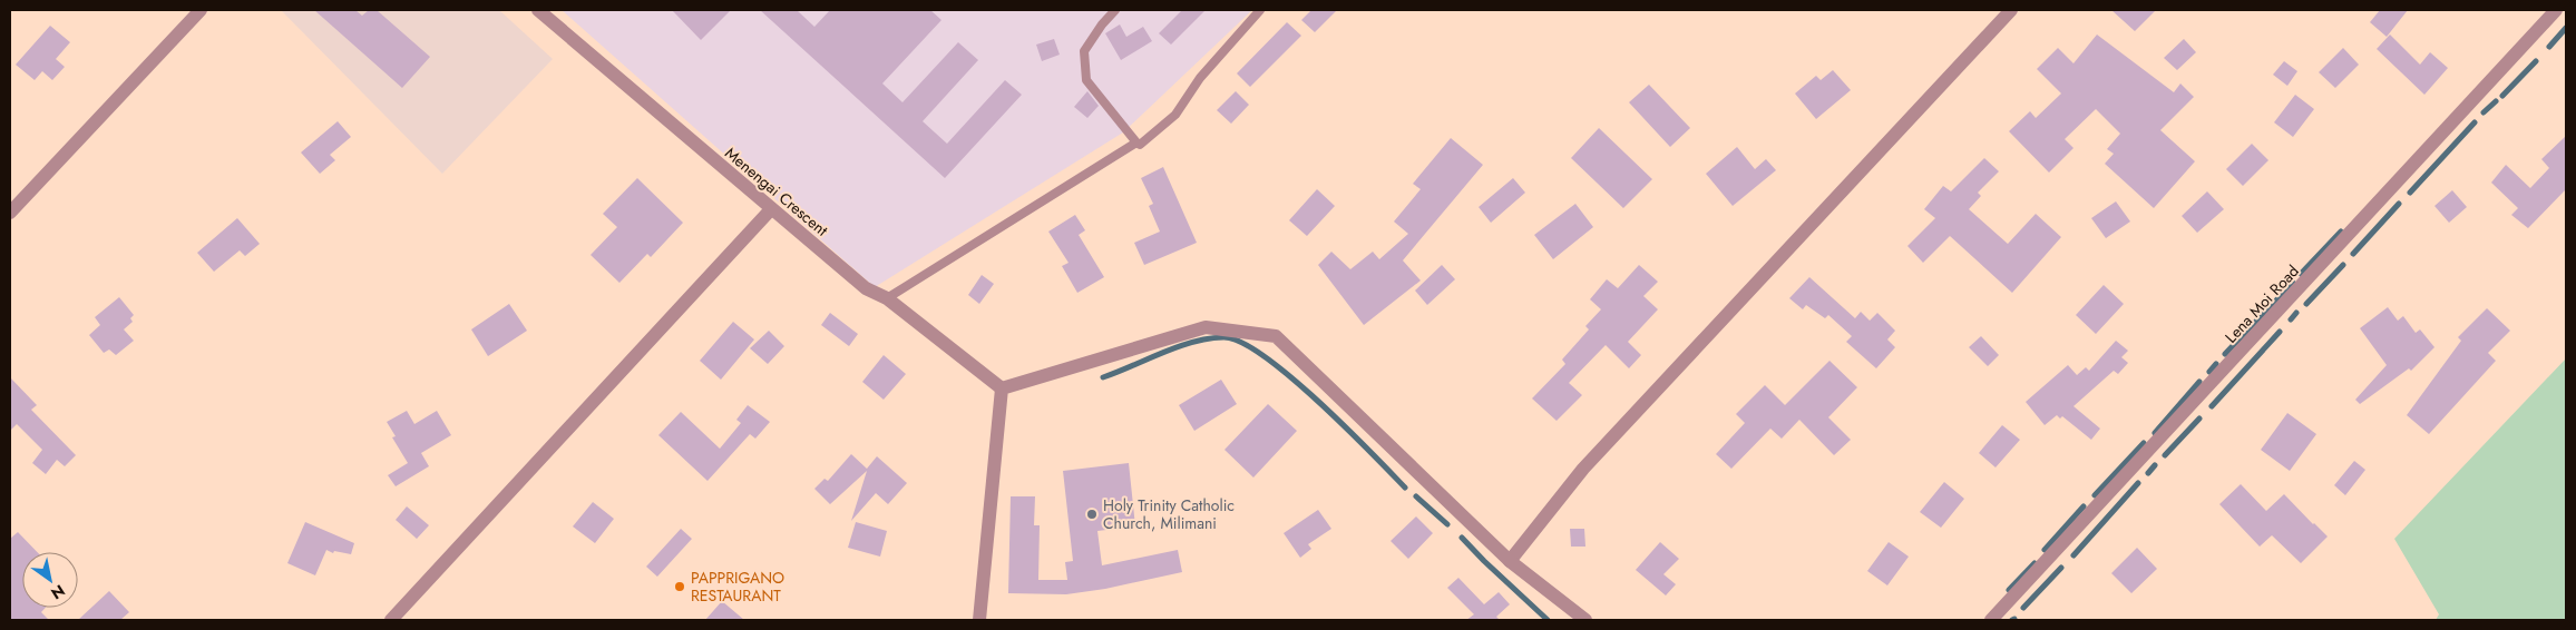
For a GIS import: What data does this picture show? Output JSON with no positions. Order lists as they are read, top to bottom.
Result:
{
  "streets": {
    "street": ["Menengai Crescent", "Lena Moi Road"]
  },
  "places": ["Holy Trinity Catholic Church, Milimani", "PAPPRIGANO RESTAURANT"],
  "north": "bottom right"
}
